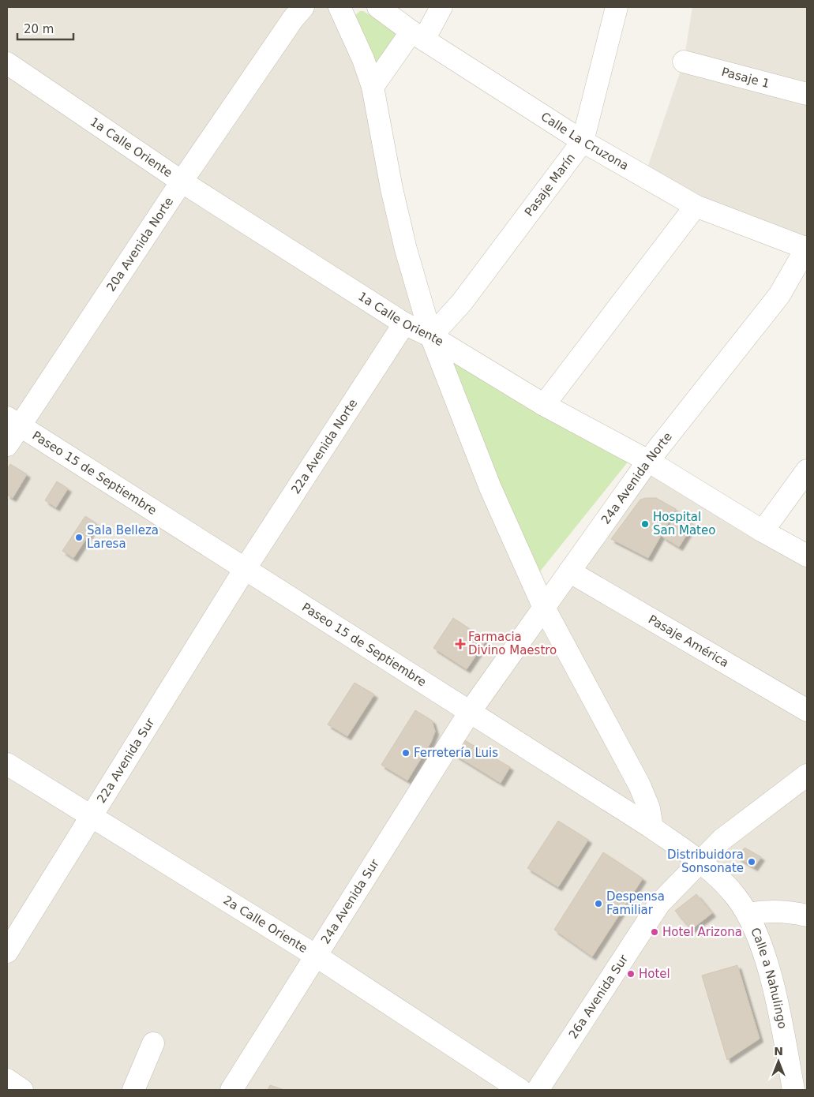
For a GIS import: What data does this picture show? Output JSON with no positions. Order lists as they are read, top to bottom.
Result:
{
  "streets": {
    "street": [
      "Pasaje 1",
      "Calle La Cruzona",
      "1a Calle Oriente",
      "Pasaje Marín",
      "20a Avenida Norte",
      "22a Avenida Norte",
      "Paseo 15 de Septiembre",
      "24a Avenida Norte",
      "Pasaje América",
      "22a Avenida Sur",
      "24a Avenida Sur",
      "2a Calle Oriente",
      "Calle a Nahulingo",
      "26a Avenida Sur"
    ]
  },
  "crossings": [
    ["Calle La Cruzona", "Pasaje Marín"],
    ["Calle La Cruzona", "24a Avenida Norte"],
    ["1a Calle Oriente", "Pasaje Marín"],
    ["1a Calle Oriente", "20a Avenida Norte"],
    ["1a Calle Oriente", "22a Avenida Norte"],
    ["1a Calle Oriente", "24a Avenida Norte"],
    ["20a Avenida Norte", "Paseo 15 de Septiembre"],
    ["22a Avenida Norte", "Paseo 15 de Septiembre"],
    ["22a Avenida Norte", "22a Avenida Sur"],
    ["Paseo 15 de Septiembre", "24a Avenida Norte"],
    ["Paseo 15 de Septiembre", "22a Avenida Sur"],
    ["Paseo 15 de Septiembre", "24a Avenida Sur"],
    ["Paseo 15 de Septiembre", "Calle a Nahulingo"],
    ["Paseo 15 de Septiembre", "26a Avenida Sur"],
    ["24a Avenida Norte", "Pasaje América"],
    ["24a Avenida Norte", "24a Avenida Sur"],
    ["22a Avenida Sur", "2a Calle Oriente"],
    ["24a Avenida Sur", "2a Calle Oriente"]
  ],
  "places": {
    "other": [
      "Hospital San Mateo",
      "Sala Belleza Laresa",
      "Ferretería Luis",
      "Distribuidora Sonsonate",
      "Despensa Familiar",
      "Hotel Arizona",
      "Hotel"
    ],
    "health": ["Farmacia Divino Maestro"]
  },
  "scale_bar": "20 m",
  "north": "top"
}
